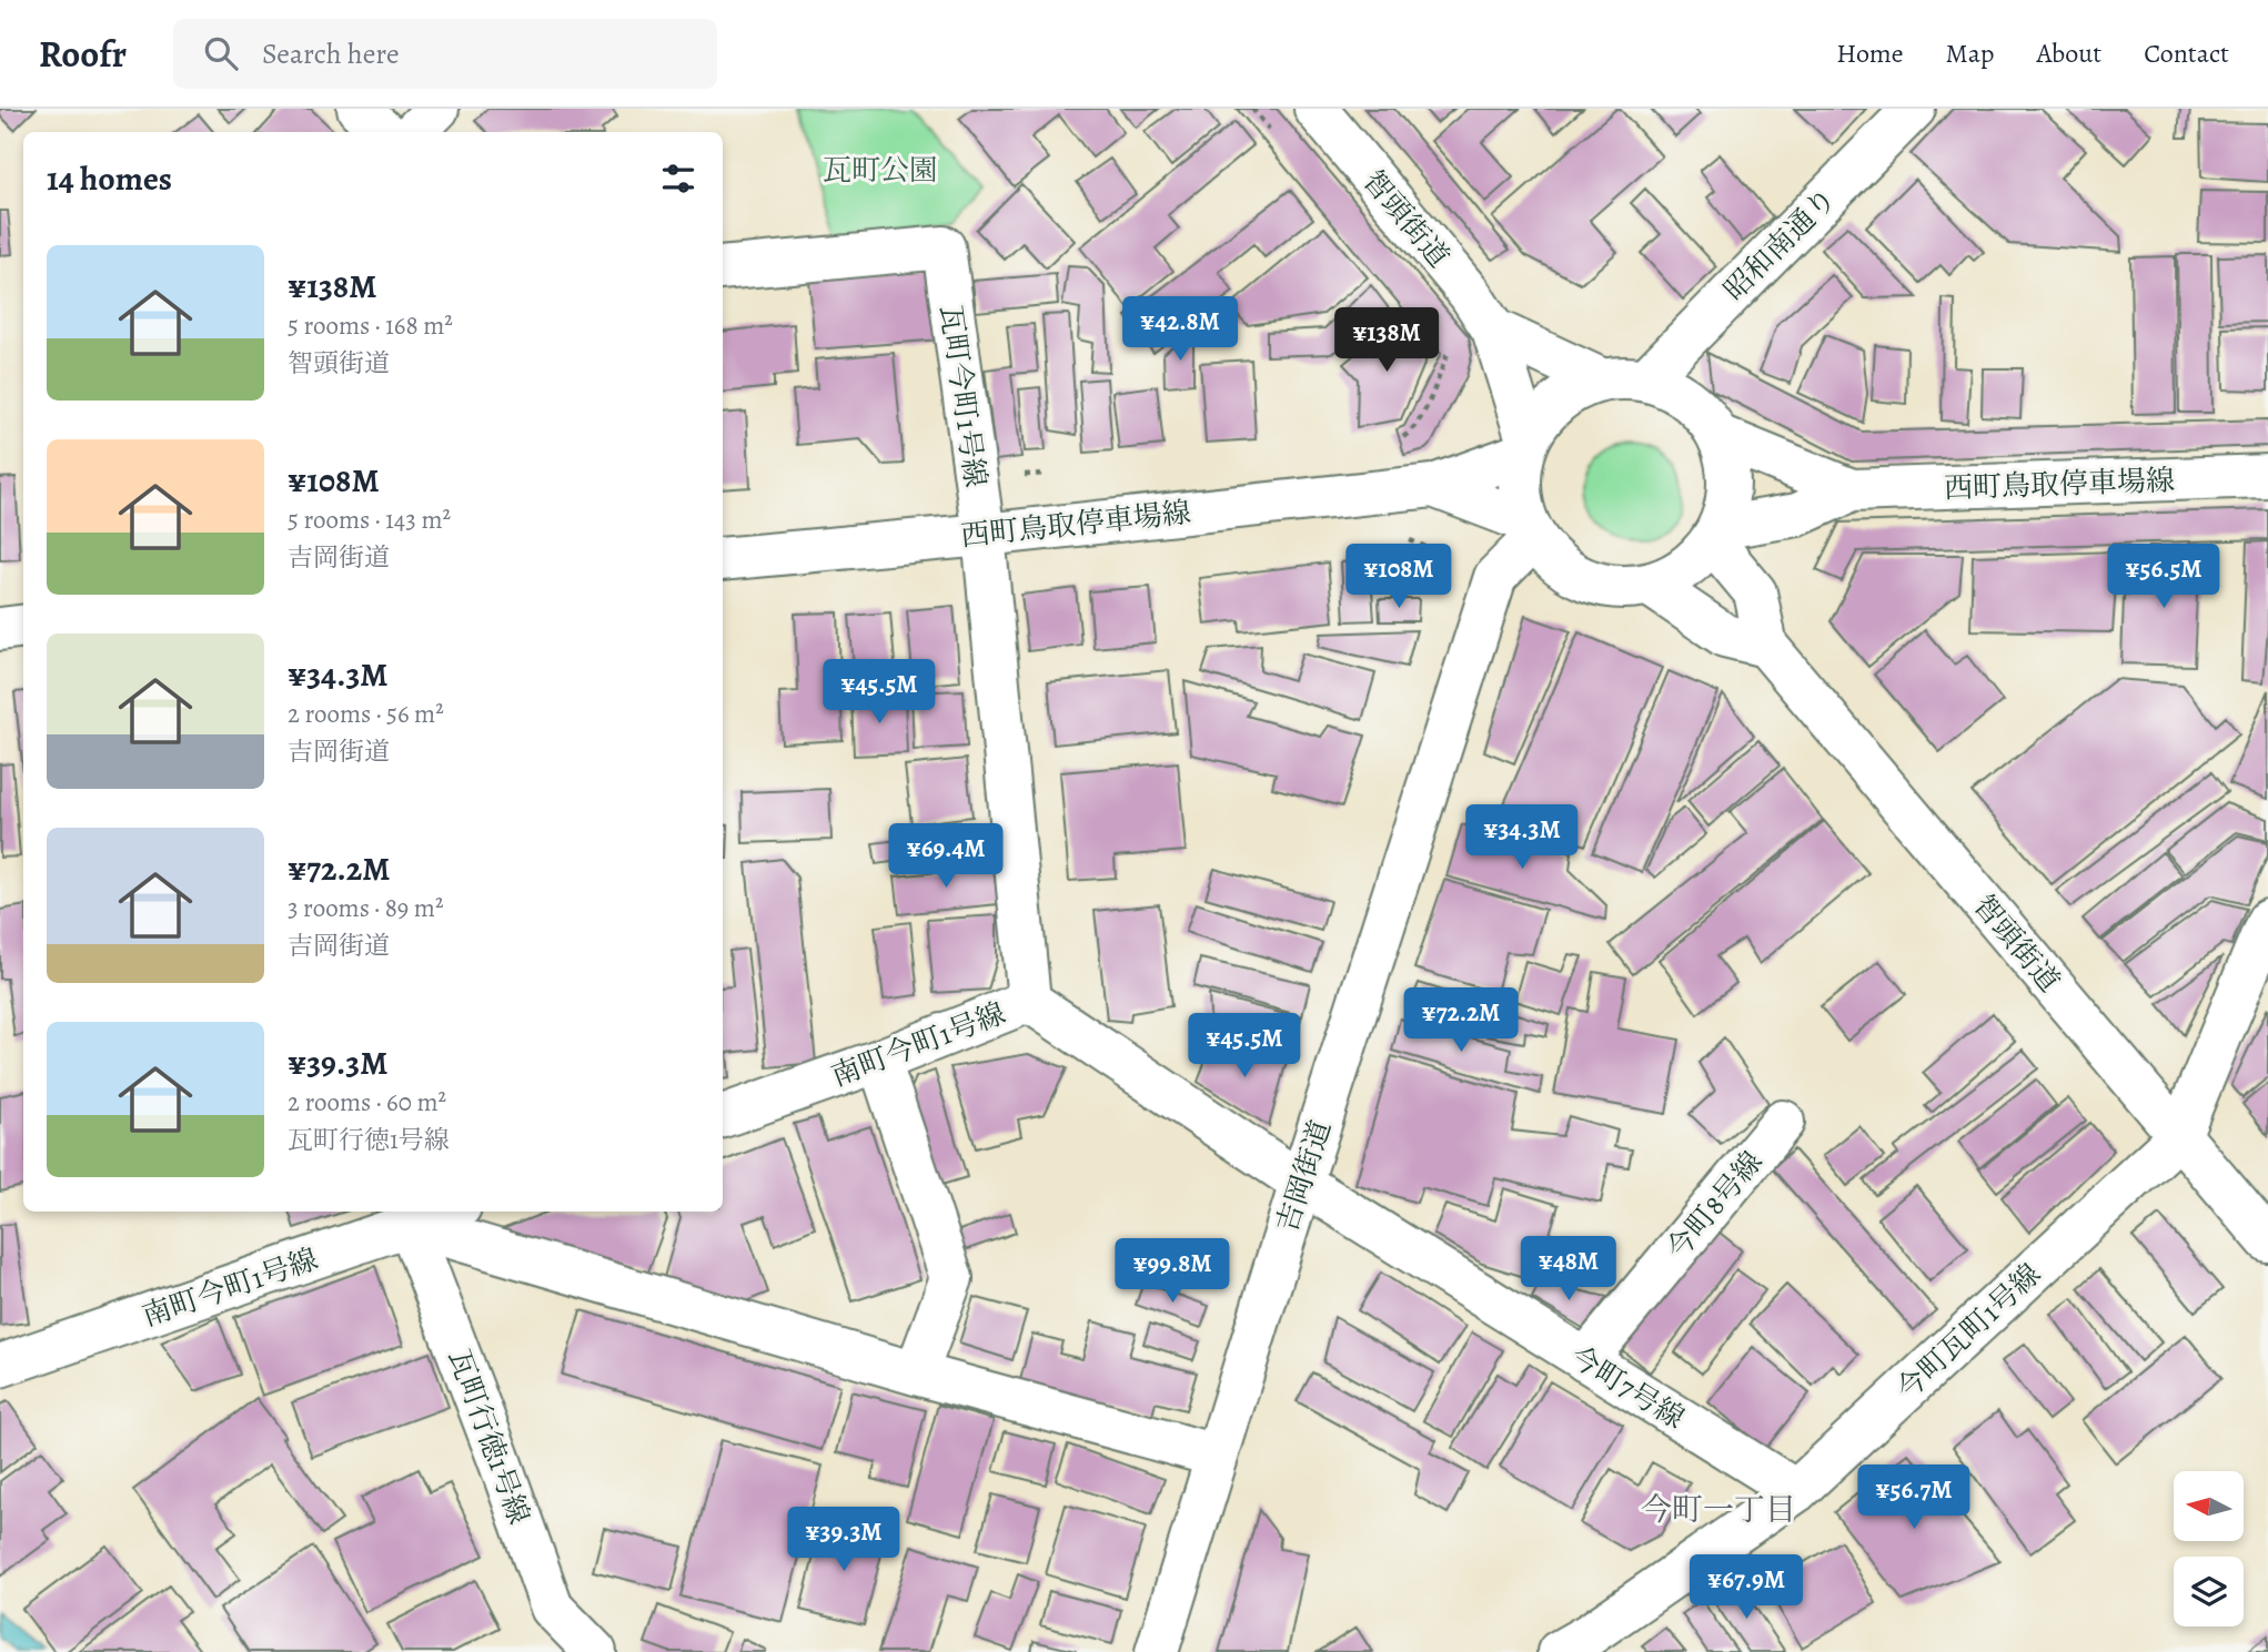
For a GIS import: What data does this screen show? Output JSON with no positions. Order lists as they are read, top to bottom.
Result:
{
  "streets": {
    "street": [
      "智頭街道",
      "昭和南通り",
      "瓦町今町1号線",
      "西町鳥取停車場線",
      "南町今町1号線",
      "吉岡街道",
      "今町8号線",
      "今町瓦町1号線",
      "今町7号線",
      "瓦町行徳1号線"
    ]
  },
  "crossings": [
    ["智頭街道", "昭和南通り"],
    ["智頭街道", "西町鳥取停車場線"],
    ["智頭街道", "吉岡街道"],
    ["智頭街道", "今町瓦町1号線"],
    ["昭和南通り", "西町鳥取停車場線"],
    ["昭和南通り", "吉岡街道"],
    ["瓦町今町1号線", "西町鳥取停車場線"],
    ["瓦町今町1号線", "南町今町1号線"],
    ["西町鳥取停車場線", "吉岡街道"],
    ["南町今町1号線", "吉岡街道"],
    ["南町今町1号線", "今町7号線"],
    ["南町今町1号線", "瓦町行徳1号線"],
    ["吉岡街道", "今町7号線"],
    ["今町8号線", "今町7号線"],
    ["今町瓦町1号線", "今町7号線"]
  ],
  "districts": ["今町一丁目"],
  "parks": ["瓦町公園"],
  "north": "left",
  "page": {
    "header": "Roofr",
    "search": "Search here",
    "nav": [
      "Home",
      "Map",
      "About",
      "Contact"
    ],
    "heading": "14 homes",
    "list": [
      {
        "name": "¥138M",
        "note": "5 rooms · 168 m² · 智頭街道"
      },
      {
        "name": "¥108M",
        "note": "5 rooms · 143 m² · 吉岡街道"
      },
      {
        "name": "¥34.3M",
        "note": "2 rooms · 56 m² · 吉岡街道"
      },
      {
        "name": "¥72.2M",
        "note": "3 rooms · 89 m² · 吉岡街道"
      },
      {
        "name": "¥39.3M",
        "note": "2 rooms · 60 m² · 瓦町行徳1号線"
      }
    ],
    "price": [
      "¥42.8M",
      "¥138M",
      "¥108M",
      "¥56.5M",
      "¥45.5M",
      "¥34.3M",
      "¥69.4M",
      "¥72.2M",
      "¥45.5M",
      "¥48M",
      "¥99.8M",
      "¥56.7M",
      "¥39.3M",
      "¥67.9M"
    ]
  }
}
